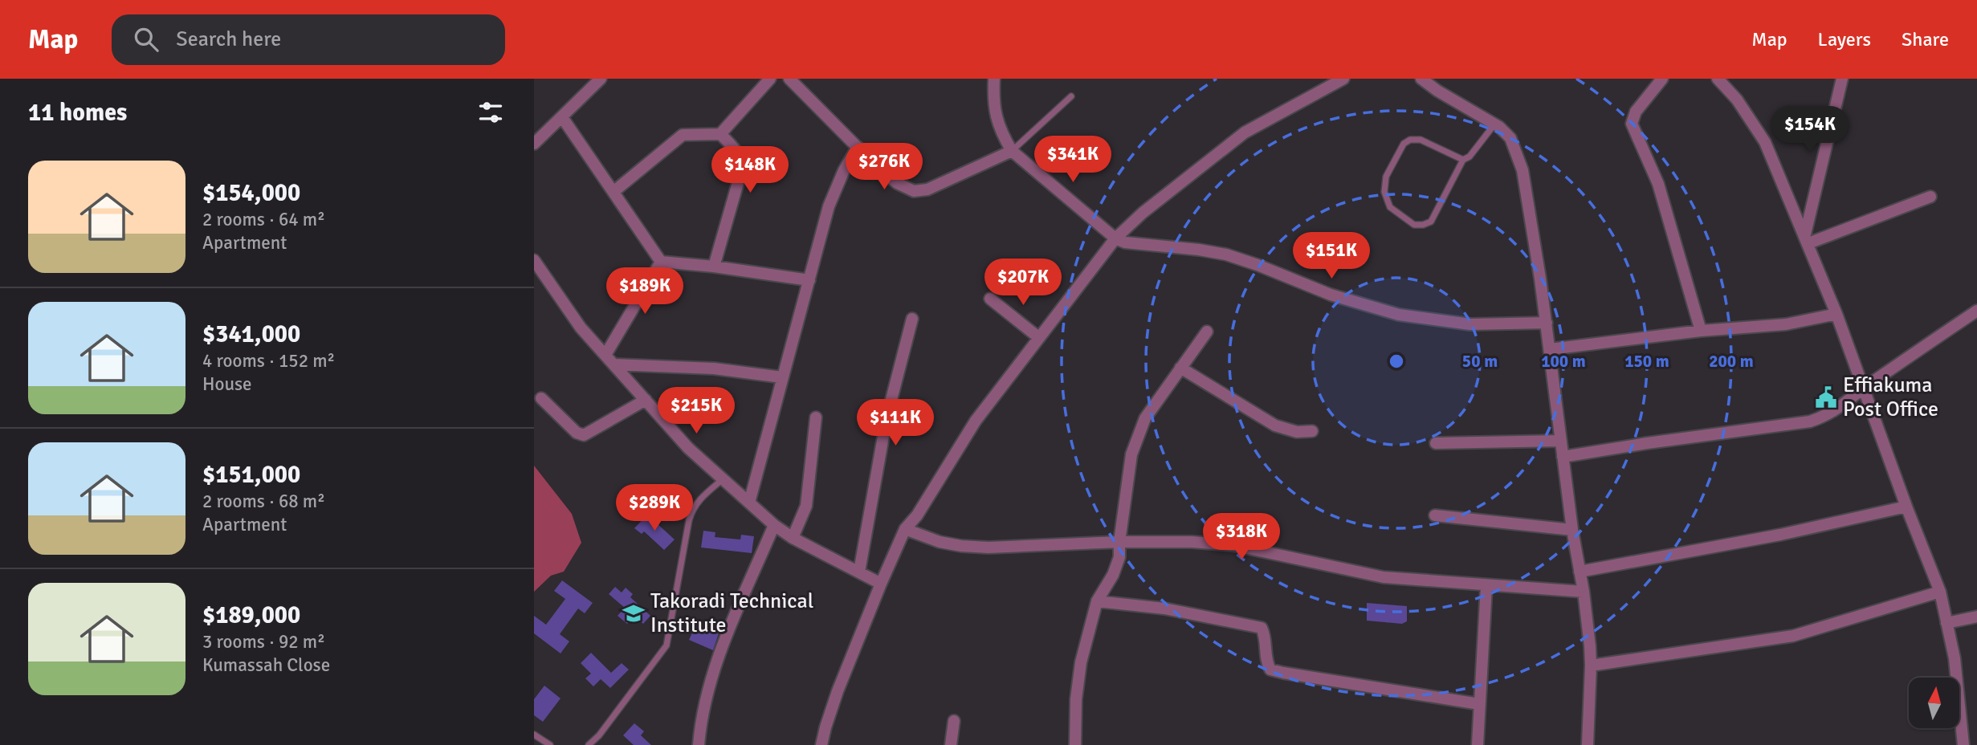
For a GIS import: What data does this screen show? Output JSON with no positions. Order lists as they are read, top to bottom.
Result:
{
  "places": {
    "public building": ["Effiakuma Post Office"],
    "school or university": ["Takoradi Technical Institute"]
  },
  "north": "top",
  "page": {
    "header": "Map",
    "search": "Search here",
    "nav": ["Map", "Layers", "Share"],
    "heading": "11 homes",
    "price": [
      "$154K",
      "$341K",
      "$276K",
      "$148K",
      "$151K",
      "$207K",
      "$189K",
      "$215K",
      "$111K",
      "$289K",
      "$318K"
    ],
    "list": [
      {
        "name": "$154,000",
        "note": "2 rooms · 64 m² · Apartment"
      },
      {
        "name": "$341,000",
        "note": "4 rooms · 152 m² · House"
      },
      {
        "name": "$151,000",
        "note": "2 rooms · 68 m² · Apartment"
      },
      {
        "name": "$189,000",
        "note": "3 rooms · 92 m² · Kumassah Close"
      }
    ]
  },
  "rings": [
    "50 m",
    "100 m",
    "150 m",
    "200 m"
  ]
}
